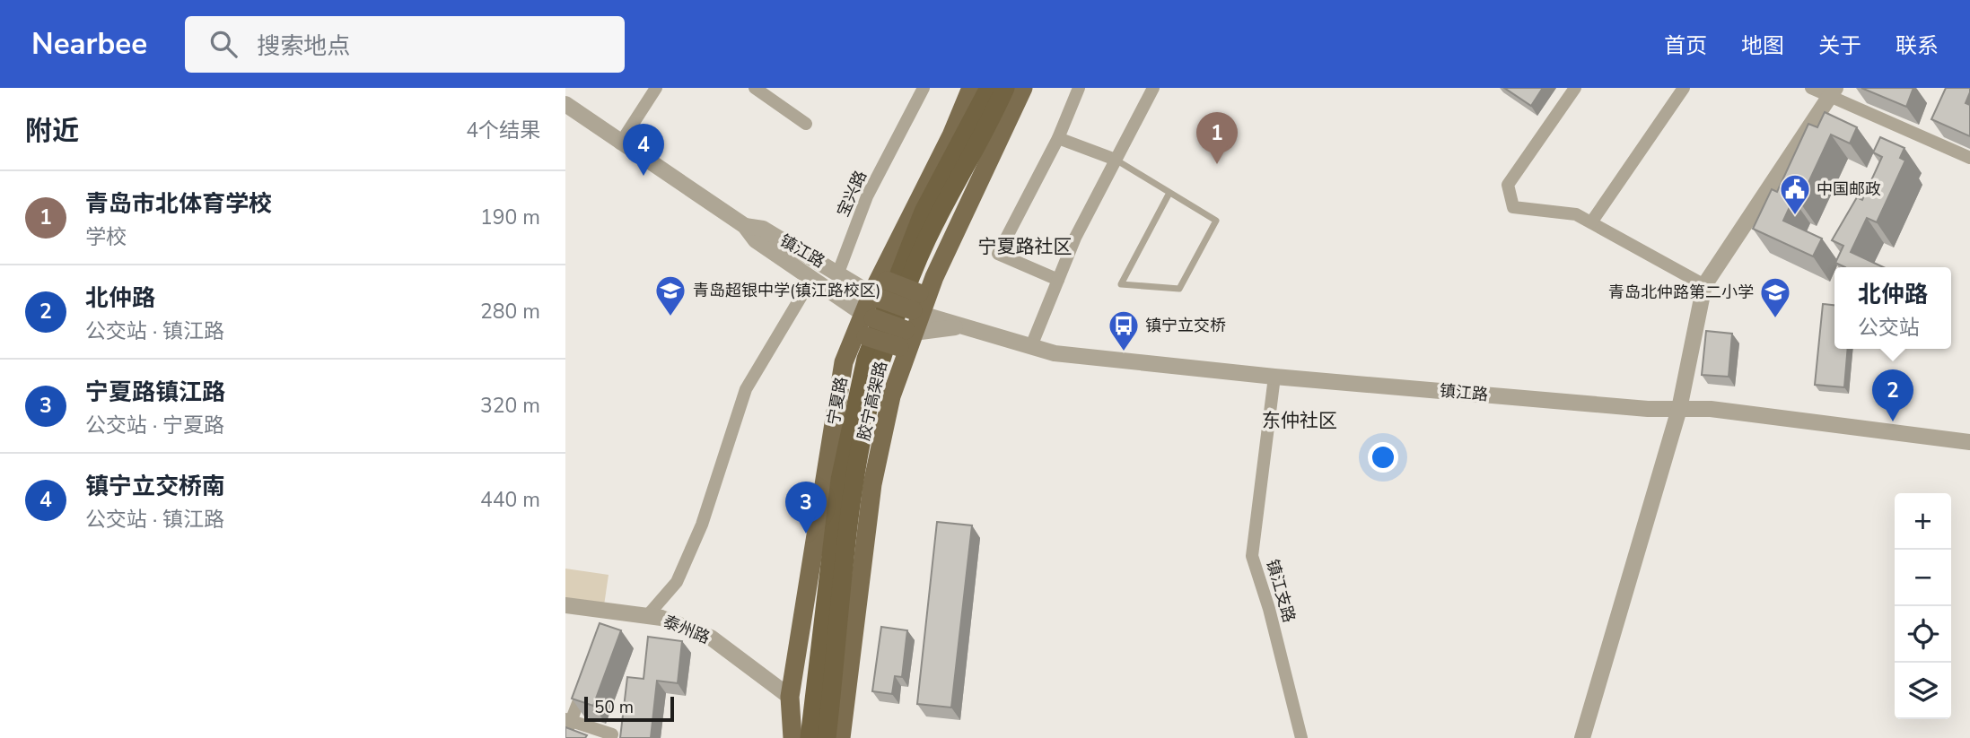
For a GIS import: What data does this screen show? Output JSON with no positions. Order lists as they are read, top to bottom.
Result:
{
  "streets": {
    "highway": ["胶宁高架路"],
    "main road": ["镇江路", "宁夏路"],
    "street": ["宝兴路", "镇江支路", "泰州路"]
  },
  "crossings": [
    ["宝兴路", "镇江路"],
    ["镇江路", "宁夏路"],
    ["镇江路", "镇江支路"],
    ["宁夏路", "泰州路"]
  ],
  "districts": ["宁夏路社区", "东仲社区"],
  "places": {
    "public building": ["中国邮政"],
    "school or university": ["青岛超银中学(镇江路校区)", "青岛北仲路第二小学"],
    "bus stop": ["镇宁立交桥"]
  },
  "scale_bar": "50 m",
  "page": {
    "header": "Nearbee",
    "search": "搜索地点",
    "nav": [
      "首页",
      "地图",
      "关于",
      "联系"
    ],
    "heading": ["附近", "4个结果"],
    "pins": [
      "1",
      "4",
      "2",
      "3"
    ],
    "list": [
      {
        "mark": "1",
        "name": "青岛市北体育学校",
        "note": "学校",
        "value": "190 m"
      },
      {
        "mark": "2",
        "name": "北仲路",
        "note": "公交站 · 镇江路",
        "value": "280 m"
      },
      {
        "mark": "3",
        "name": "宁夏路镇江路",
        "note": "公交站 · 宁夏路",
        "value": "320 m"
      },
      {
        "mark": "4",
        "name": "镇宁立交桥南",
        "note": "公交站 · 镇江路",
        "value": "440 m"
      }
    ],
    "popup": ["北仲路", "公交站"],
    "map_buttons": ["+", "−"],
    "scale": "50 m"
  }
}
